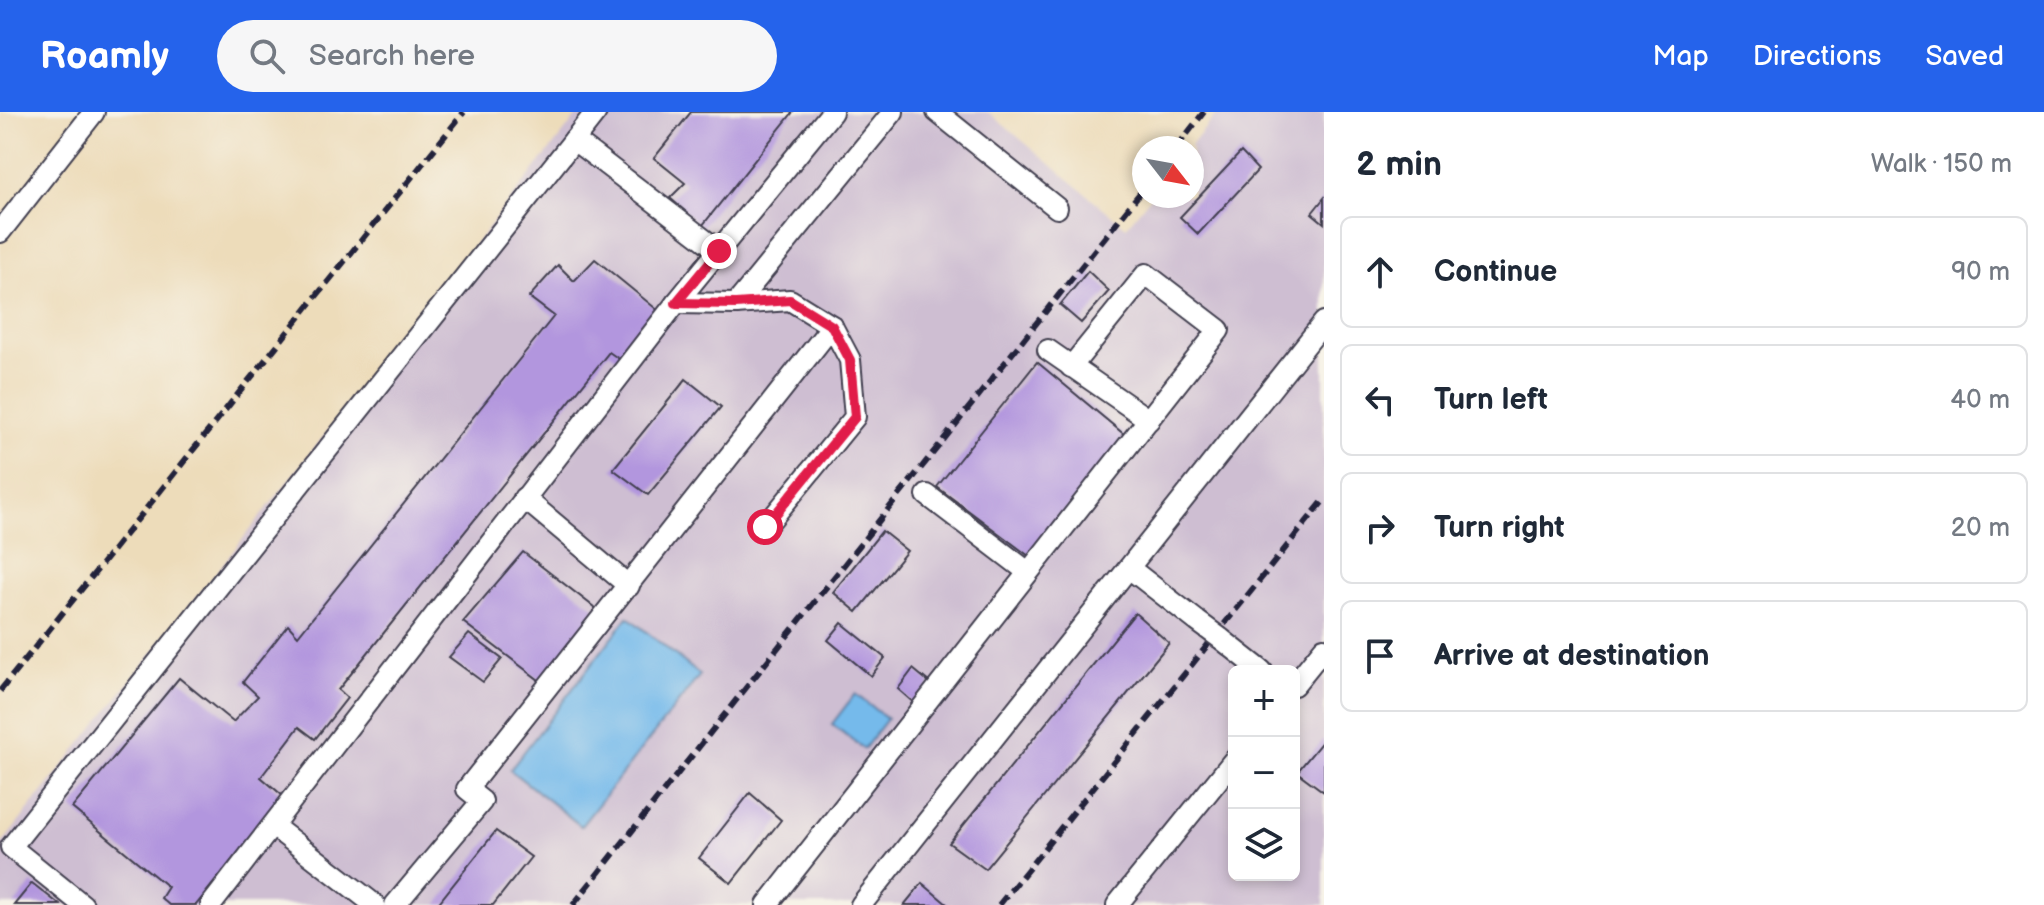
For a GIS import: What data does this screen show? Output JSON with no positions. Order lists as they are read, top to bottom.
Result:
{
  "north": "bottom right",
  "page": {
    "header": "Roamly",
    "search": "Search here",
    "nav": ["Map", "Directions", "Saved"],
    "heading": ["2 min", "Walk · 150 m"],
    "list": [
      ["Continue", "90 m"],
      ["Turn left", "40 m"],
      ["Turn right", "20 m"],
      "Arrive at destination"
    ],
    "map_buttons": ["+", "−"]
  }
}
